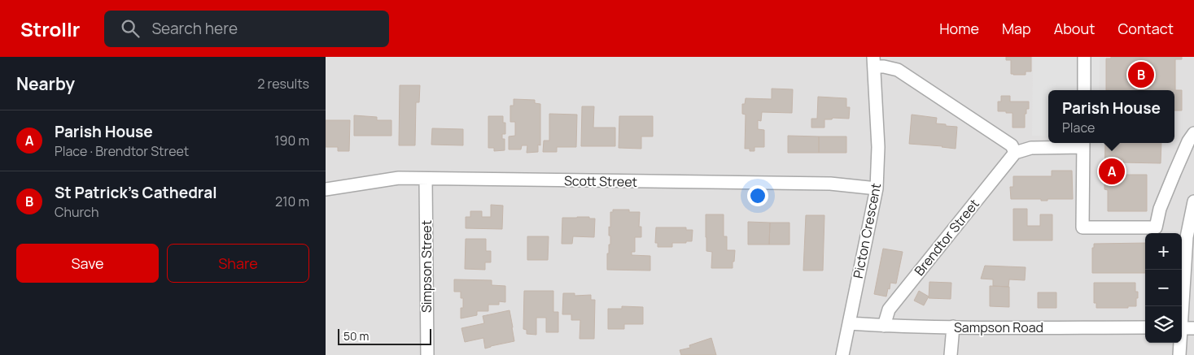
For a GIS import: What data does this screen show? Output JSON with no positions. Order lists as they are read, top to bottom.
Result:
{
  "streets": {
    "street": [
      "Scott Street",
      "Picton Crescent",
      "Brendtor Street",
      "Simpson Street",
      "Sampson Road"
    ]
  },
  "crossings": [
    ["Scott Street", "Picton Crescent"],
    ["Scott Street", "Simpson Street"],
    ["Picton Crescent", "Sampson Road"],
    ["Brendtor Street", "Sampson Road"]
  ],
  "scale_bar": "50 m",
  "page": {
    "header": "Strollr",
    "search": "Search here",
    "nav": [
      "Home",
      "Map",
      "About",
      "Contact"
    ],
    "heading": ["Nearby", "2 results"],
    "pins": ["B", "A"],
    "popup": ["Parish House", "Place"],
    "list": [
      {
        "mark": "A",
        "name": "Parish House",
        "note": "Place · Brendtor Street",
        "value": "190 m"
      },
      {
        "mark": "B",
        "name": "St Patrick’s Cathedral",
        "note": "Church",
        "value": "210 m"
      }
    ],
    "buttons": ["Save", "Share"],
    "map_buttons": ["+", "−"],
    "scale": "50 m"
  }
}
